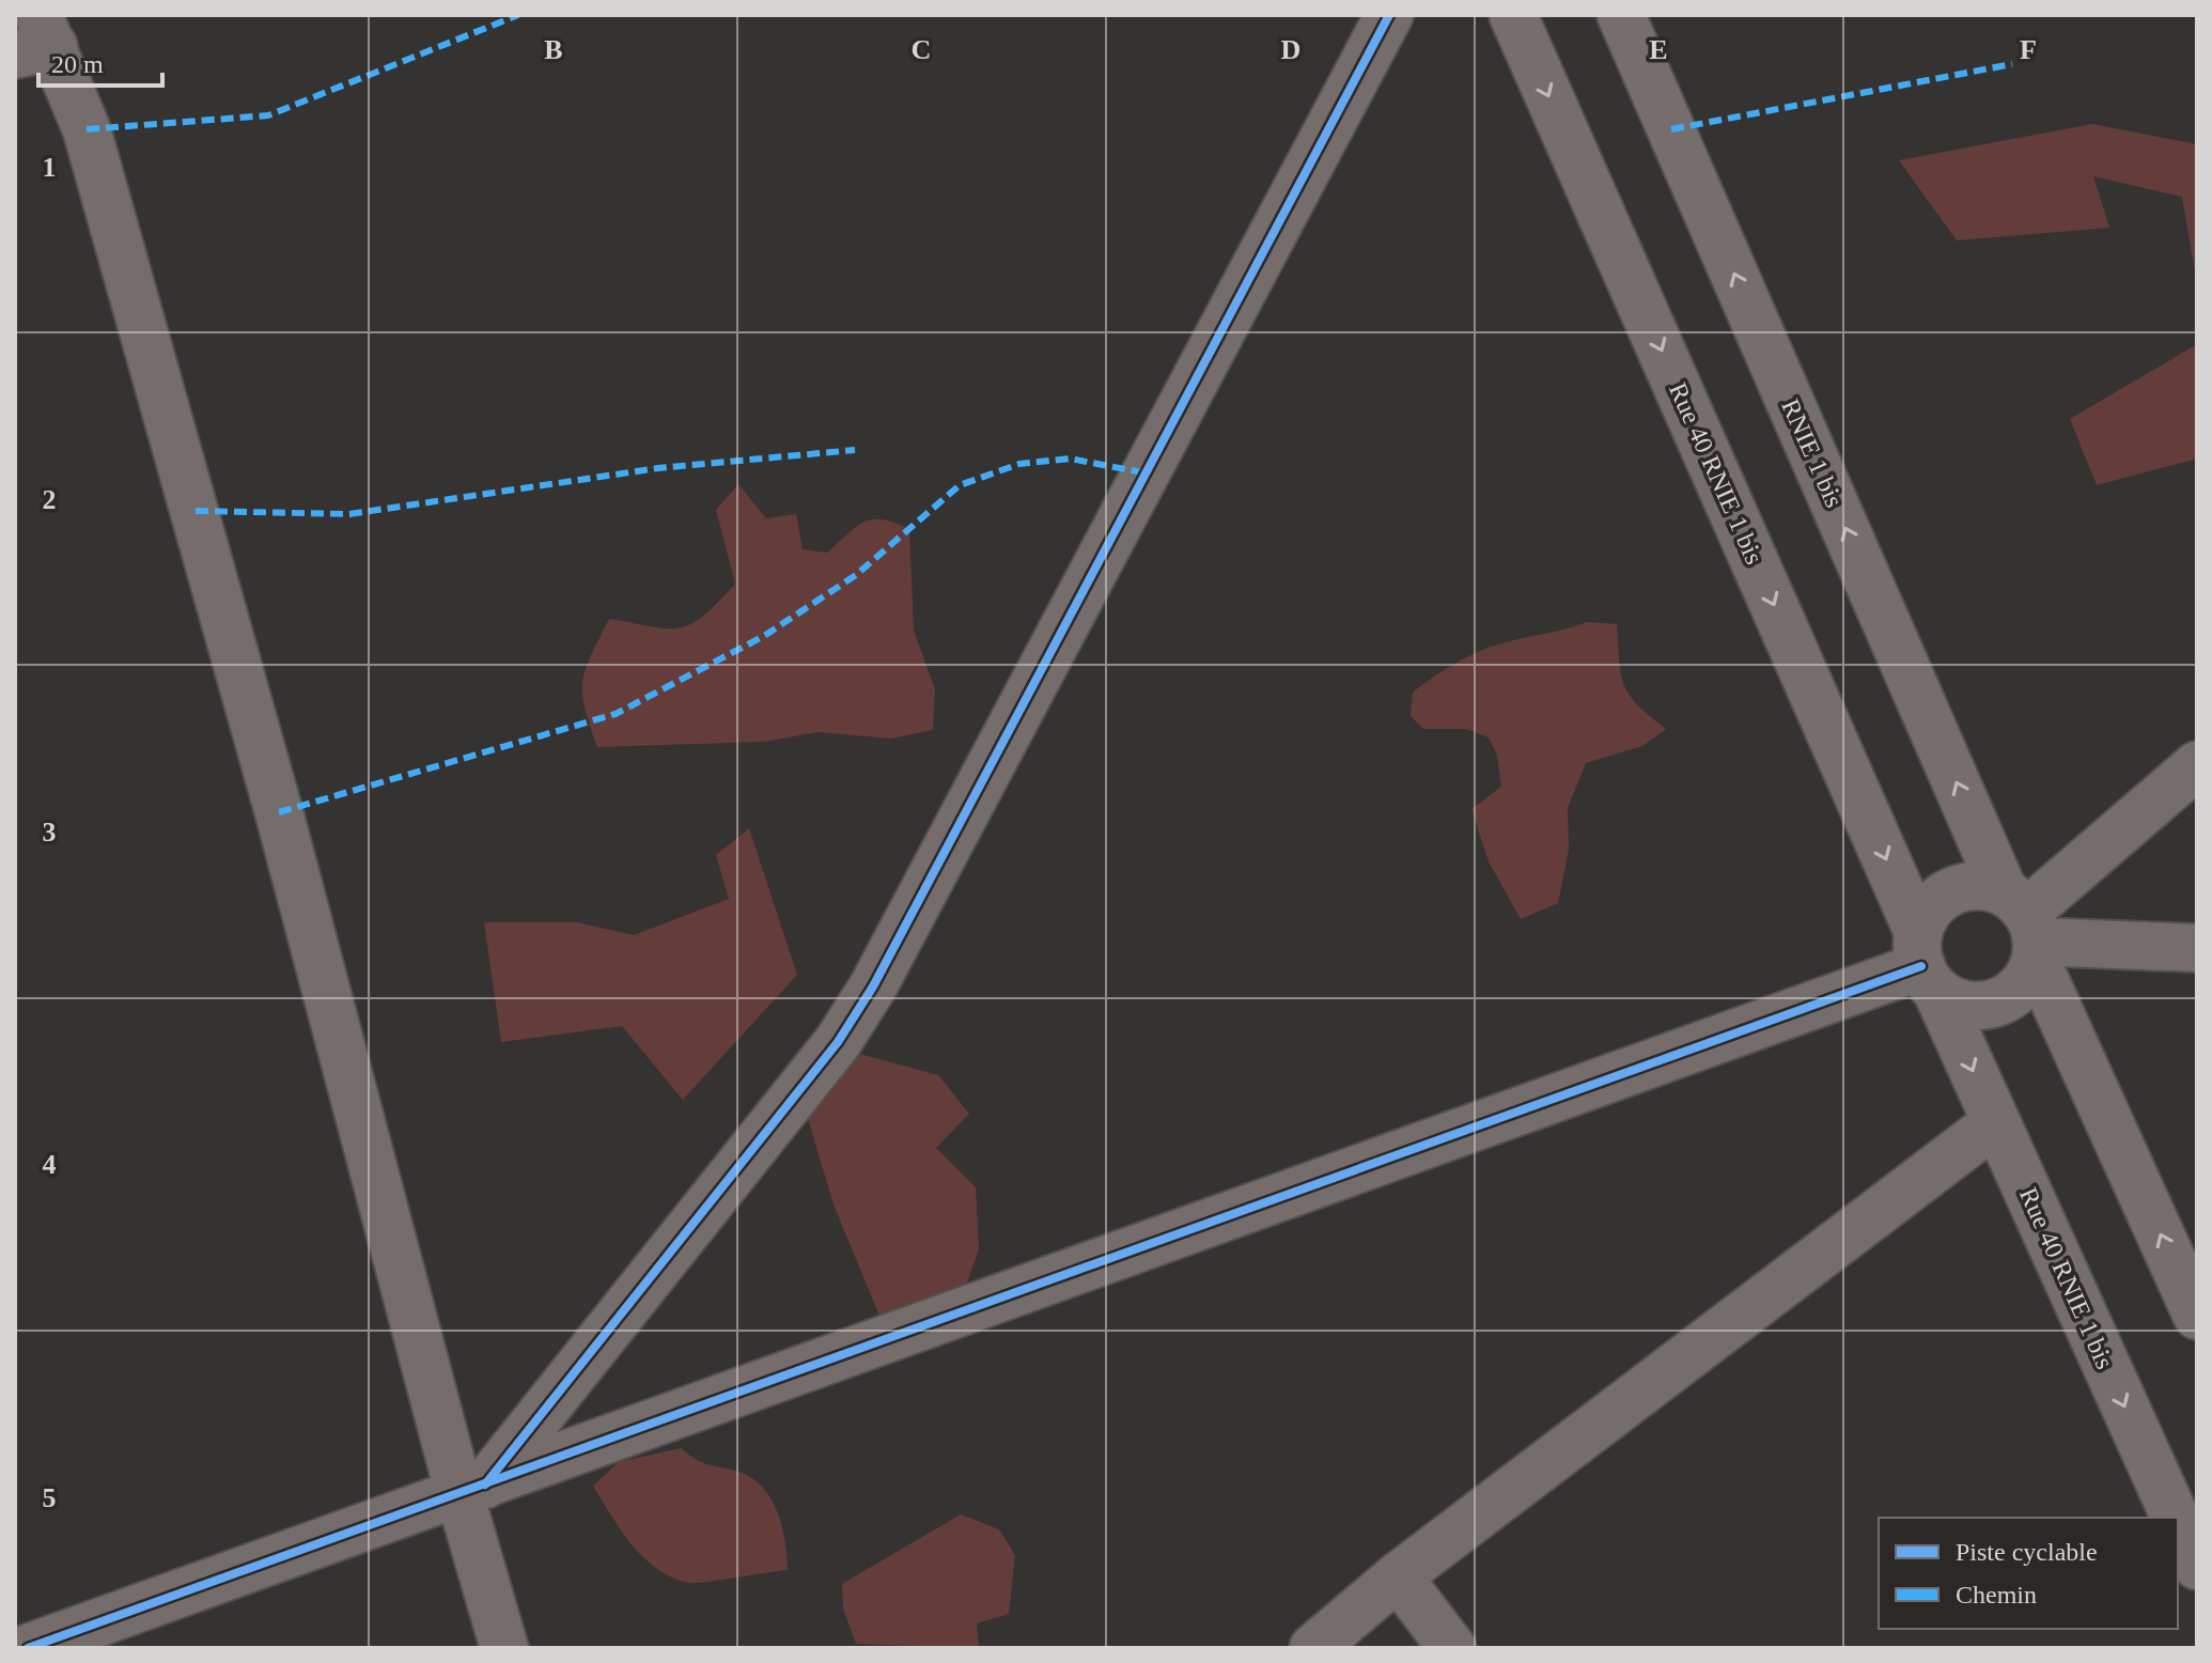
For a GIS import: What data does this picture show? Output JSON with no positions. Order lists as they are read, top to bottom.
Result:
{
  "streets": {
    "main road": ["RNIE 1 bis", "Rue 40 RNIE 1 bis"]
  },
  "crossings": [
    ["RNIE 1 bis", "Rue 40 RNIE 1 bis"]
  ],
  "one_way": ["RNIE 1 bis", "Rue 40 RNIE 1 bis"],
  "legend": ["Piste cyclable", "Chemin"],
  "scale_bar": "20 m",
  "grid": {
    "columns": [
      "B",
      "C",
      "D",
      "E",
      "F"
    ],
    "rows": [
      "1",
      "2",
      "3",
      "4",
      "5"
    ]
  }
}
